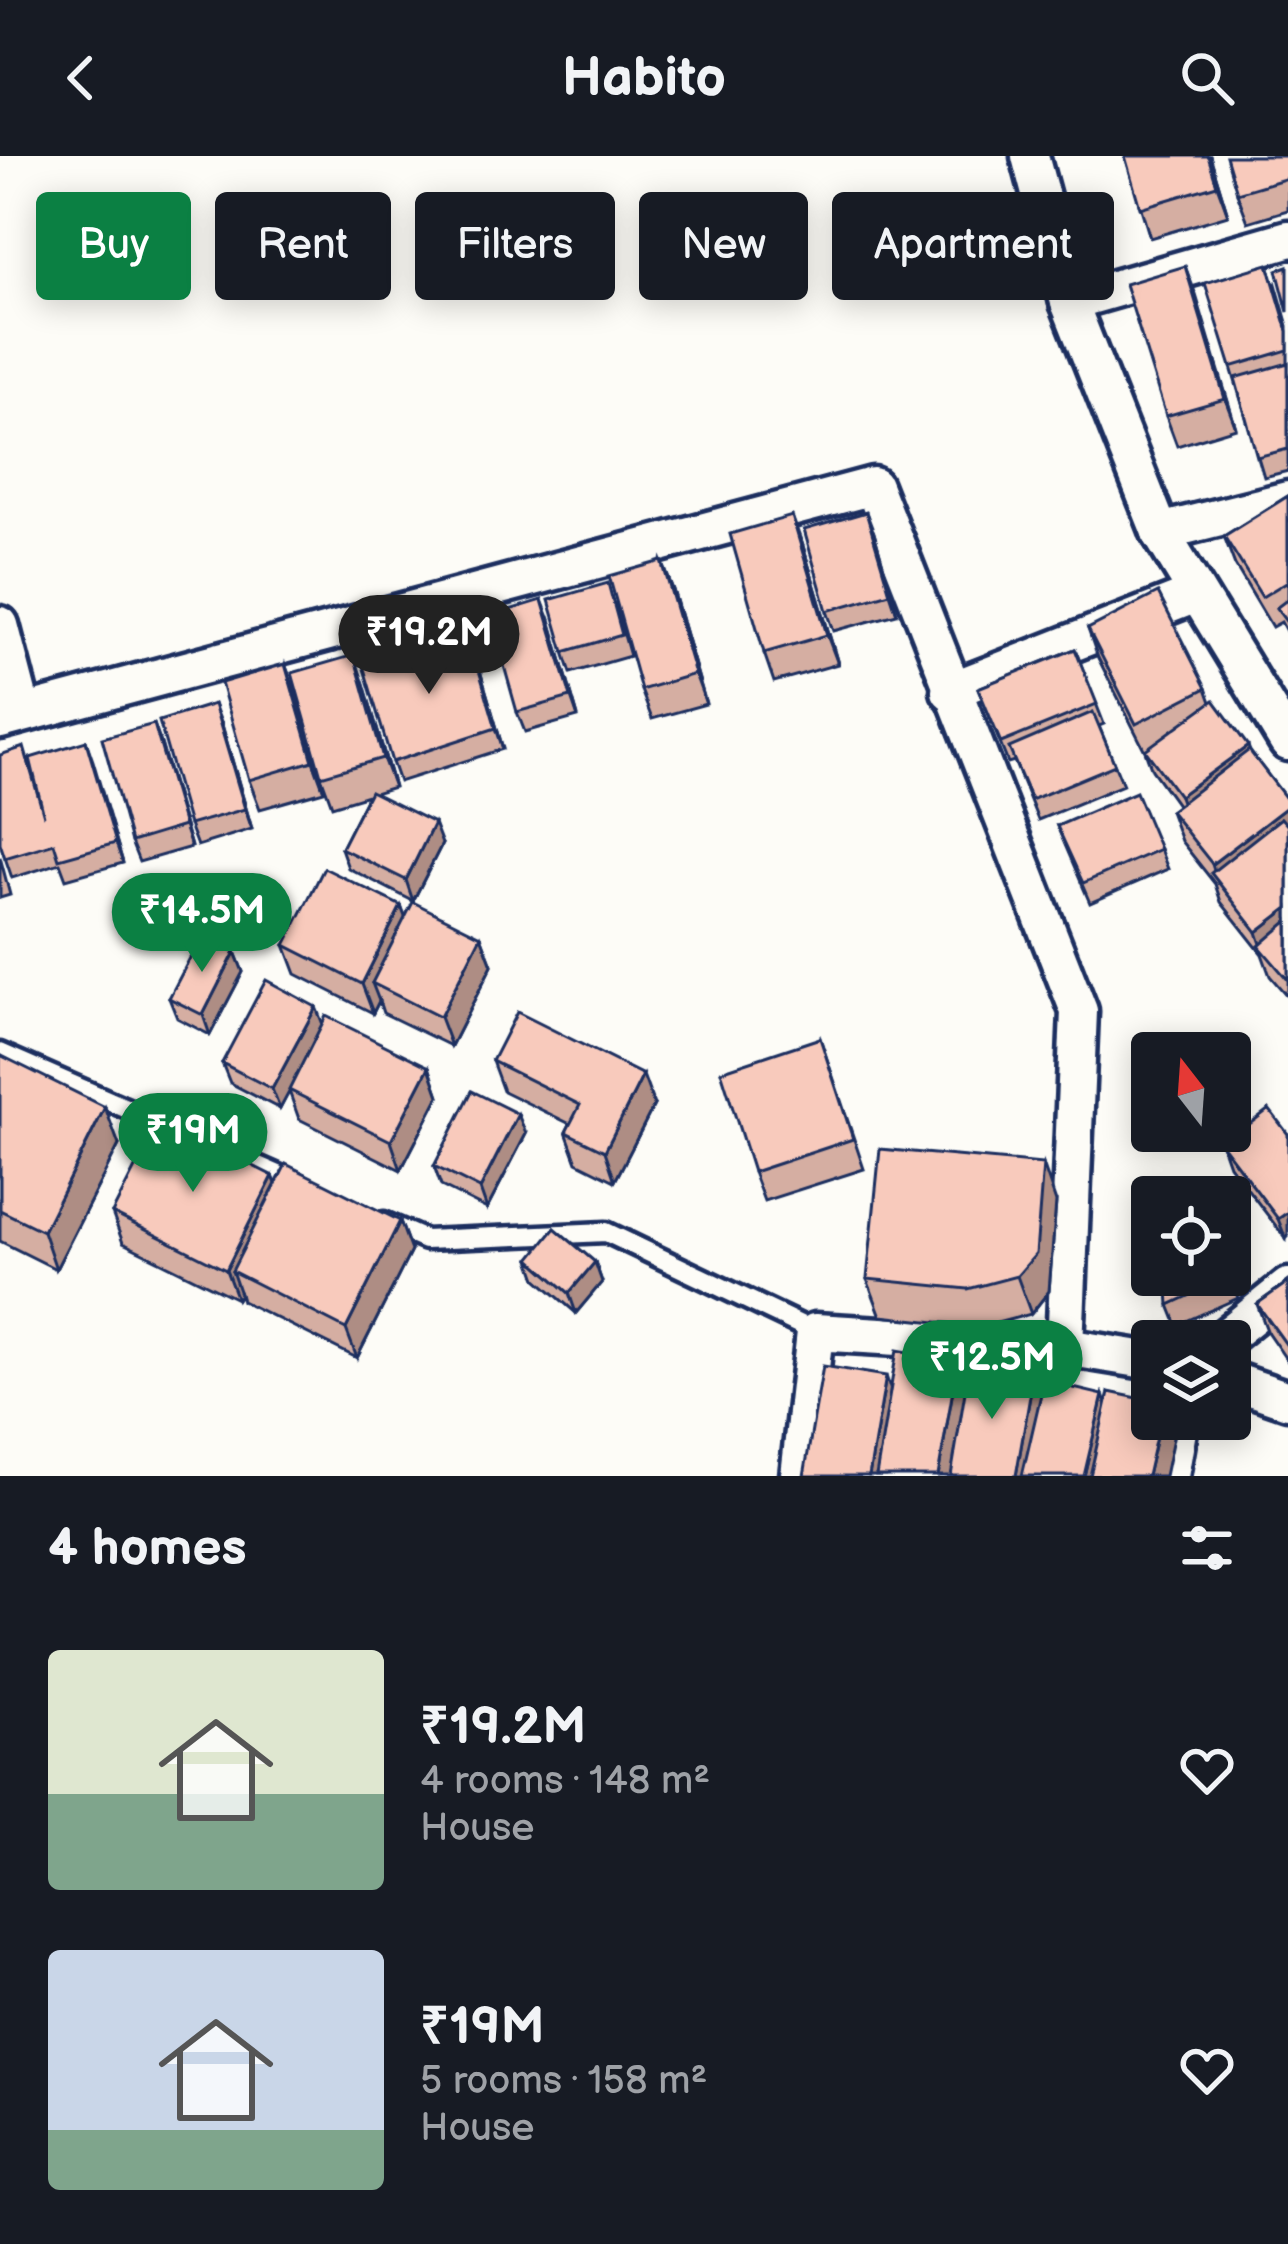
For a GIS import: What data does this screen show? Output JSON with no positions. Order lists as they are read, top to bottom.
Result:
{
  "north": "top",
  "page": {
    "header": "Habito",
    "chip": [
      "Buy",
      "Rent",
      "Filters",
      "New",
      "Apartment"
    ],
    "price": [
      "₹19.2M",
      "₹14.5M",
      "₹19M",
      "₹12.5M"
    ],
    "heading": "4 homes",
    "list": [
      {
        "name": "₹19.2M",
        "note": "4 rooms · 148 m² · House"
      },
      {
        "name": "₹19M",
        "note": "5 rooms · 158 m² · House"
      }
    ]
  }
}
